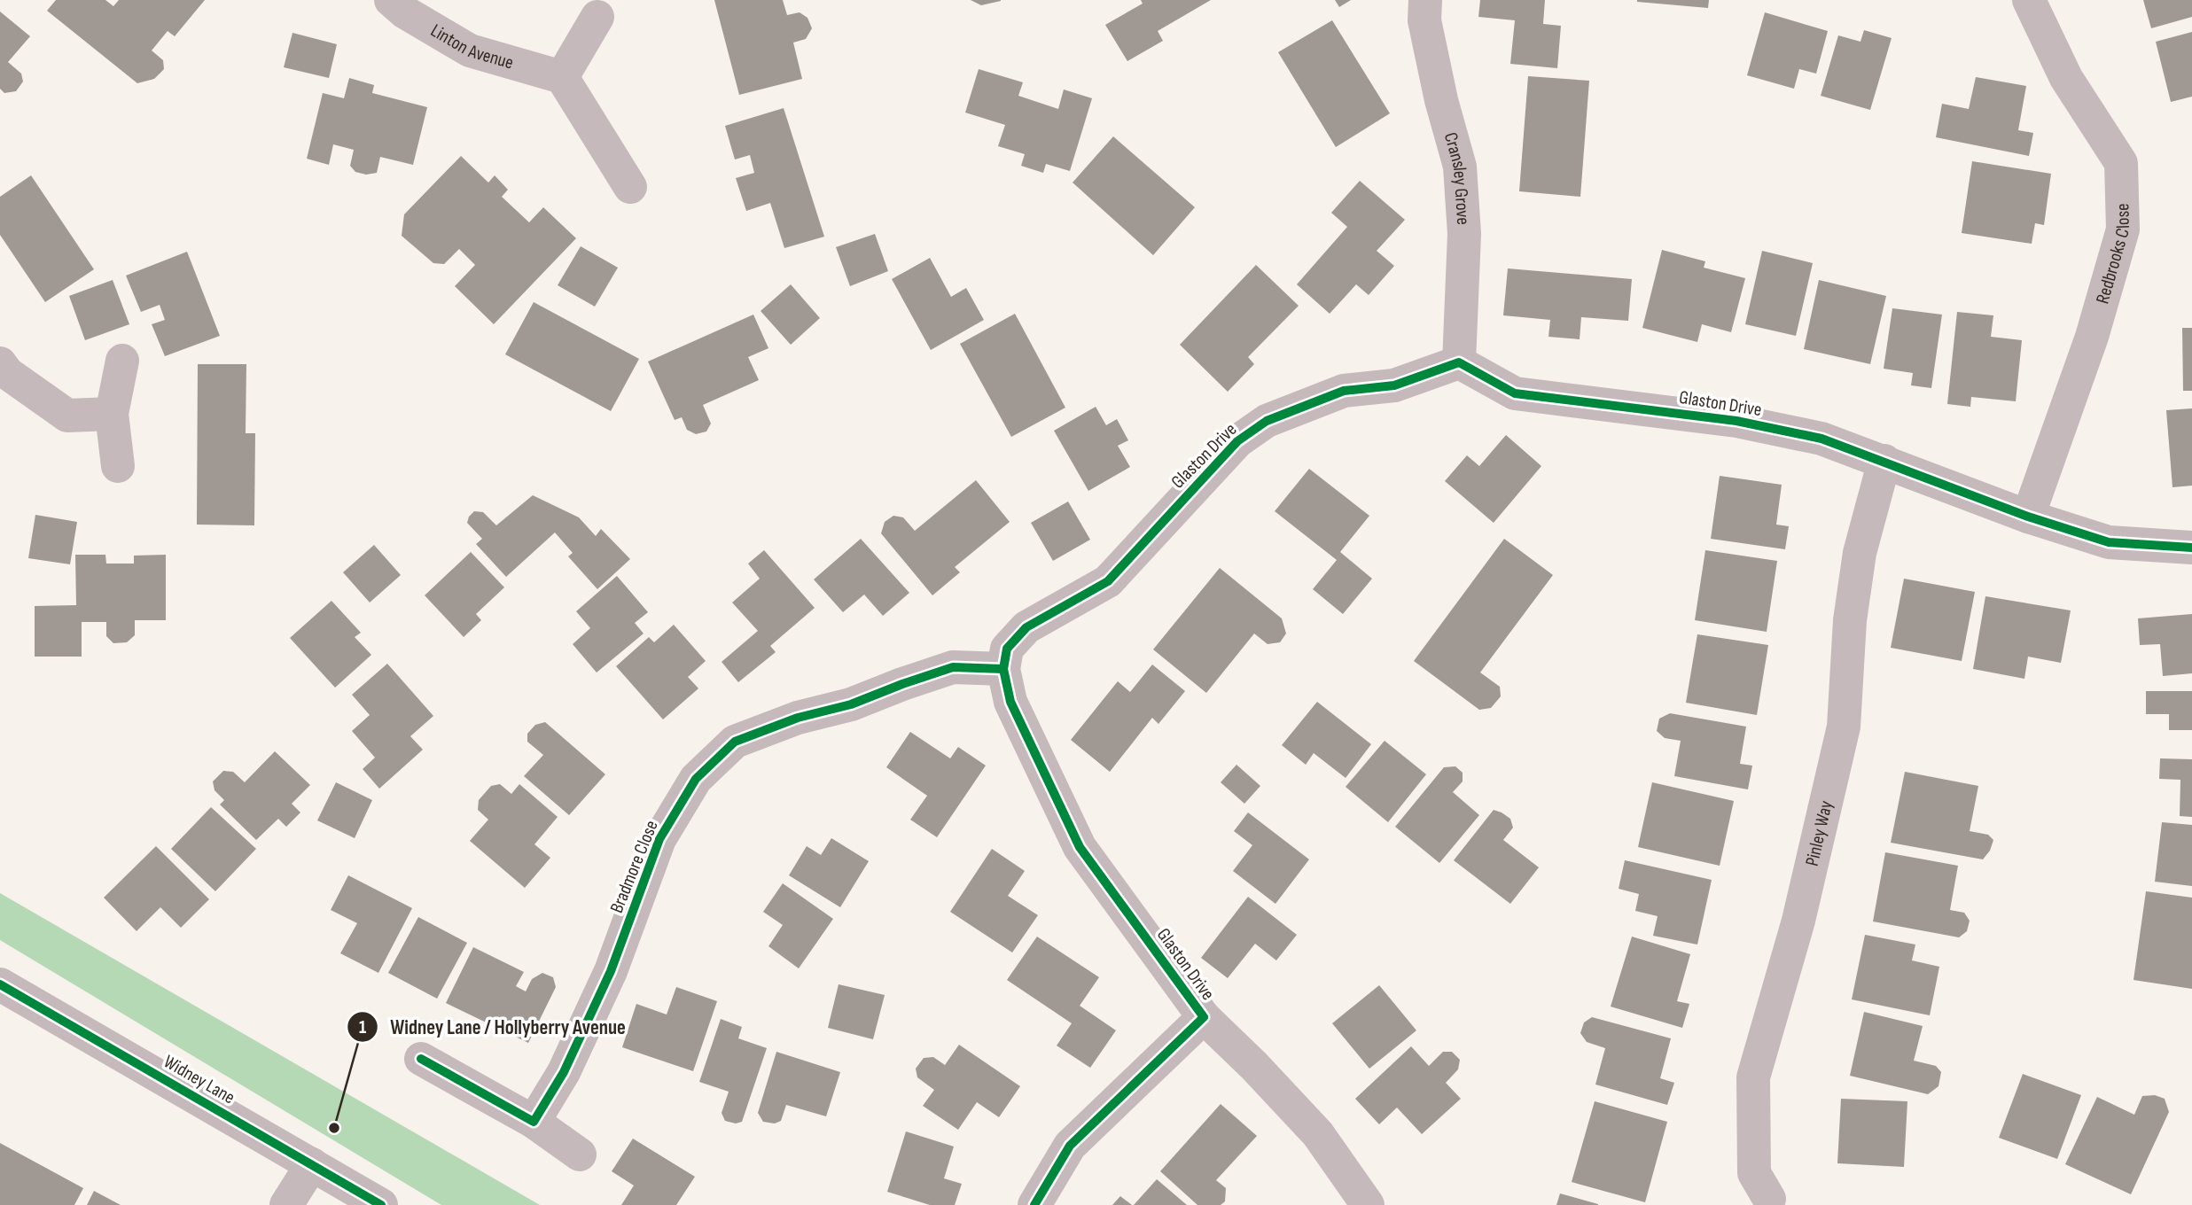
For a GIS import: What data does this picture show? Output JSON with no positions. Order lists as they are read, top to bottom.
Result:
{
  "streets": {
    "street": [
      "Linton Avenue",
      "Cransley Grove",
      "Redbrooks Close",
      "Glaston Drive",
      "Pinley Way",
      "Bradmore Close",
      "Widney Lane"
    ]
  },
  "crossings": [
    ["Cransley Grove", "Glaston Drive"],
    ["Redbrooks Close", "Glaston Drive"],
    ["Glaston Drive", "Pinley Way"],
    ["Glaston Drive", "Bradmore Close"]
  ],
  "places": ["Widney Lane / Hollyberry Avenue"]
}
